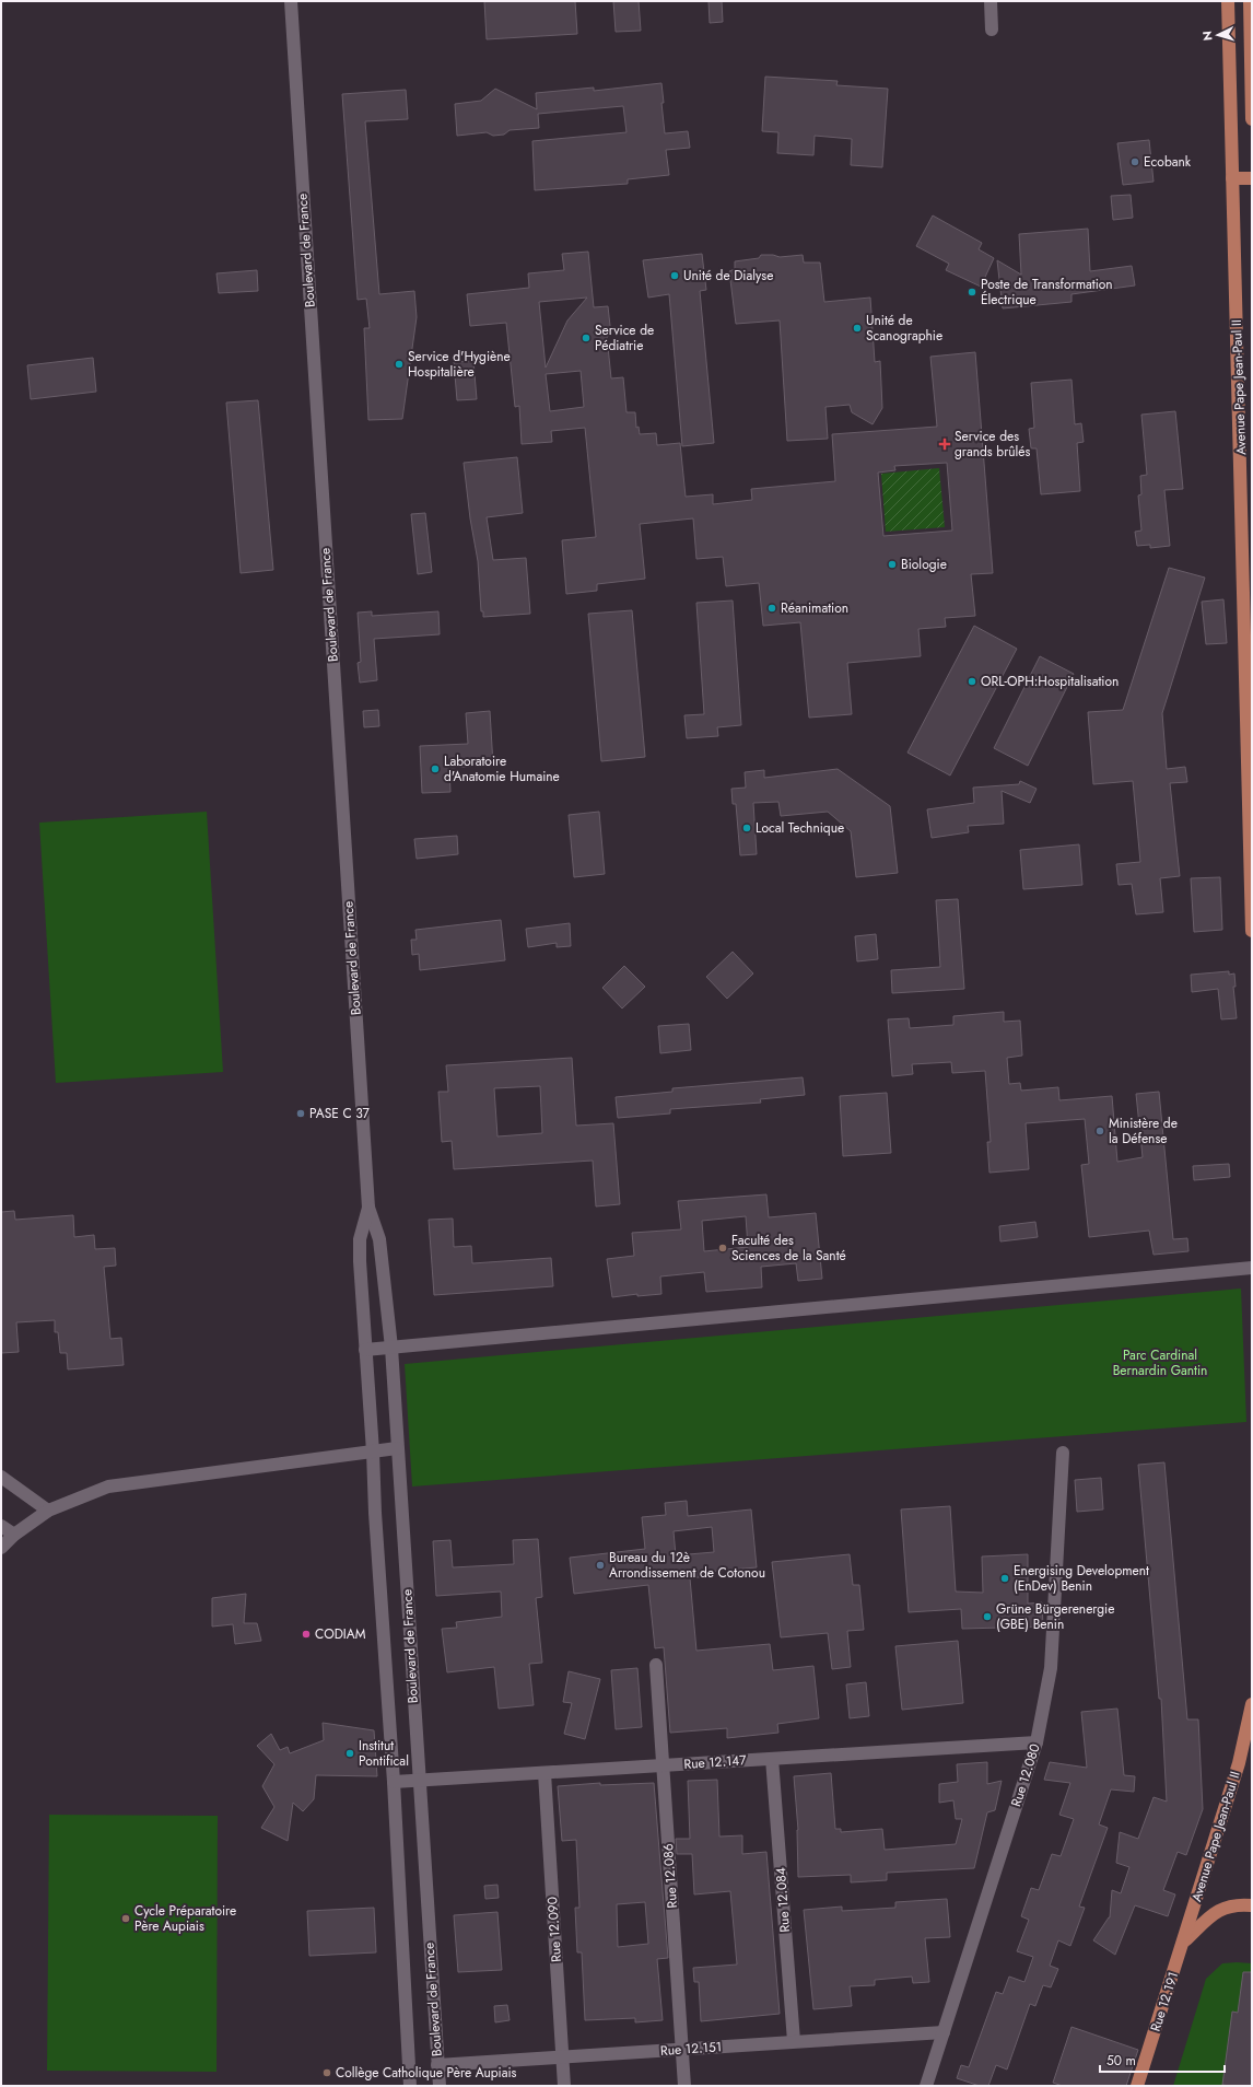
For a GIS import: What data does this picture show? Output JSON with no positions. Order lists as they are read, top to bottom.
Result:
{
  "streets": {
    "main road": ["Avenue Pape Jean-Paul II", "Rue 12.191"],
    "street": [
      "Boulevard de France",
      "Rue 12.147",
      "Rue 12.080",
      "Rue 12.086",
      "Rue 12.084",
      "Rue 12.090",
      "Rue 12.151"
    ]
  },
  "crossings": [
    ["Boulevard de France", "Rue 12.147"],
    ["Boulevard de France", "Rue 12.151"],
    ["Avenue Pape Jean-Paul II", "Rue 12.191"],
    ["Rue 12.147", "Rue 12.080"],
    ["Rue 12.147", "Rue 12.086"],
    ["Rue 12.147", "Rue 12.084"],
    ["Rue 12.147", "Rue 12.090"],
    ["Rue 12.080", "Rue 12.151"],
    ["Rue 12.086", "Rue 12.151"],
    ["Rue 12.084", "Rue 12.151"],
    ["Rue 12.090", "Rue 12.151"]
  ],
  "parks": ["Parc Cardinal Bernardin Gantin"],
  "places": {
    "other": [
      "Ecobank",
      "Unité de Dialyse",
      "Poste de Transformation Électrique",
      "Unité de Scanographie",
      "Service de Pédiatrie",
      "Service d'Hygiène Hospitalière",
      "Biologie",
      "Réanimation",
      "ORL-OPH:Hospitalisation",
      "Laboratoire d'Anatomie Humaine",
      "Local Technique",
      "PASE C 37",
      "Ministère de la Défense",
      "Faculté des Sciences de la Santé",
      "Bureau du 12è Arrondissement de Cotonou",
      "Energising Development (EnDev) Benin",
      "Grüne Bürgerenergie (GBE) Benin",
      "CODIAM",
      "Institut Pontifical",
      "Cycle Préparatoire Père Aupiais",
      "Collège Catholique Père Aupiais"
    ],
    "health": ["Service des grands brûlés"]
  },
  "scale_bar": "50 m",
  "north": "left"
}
